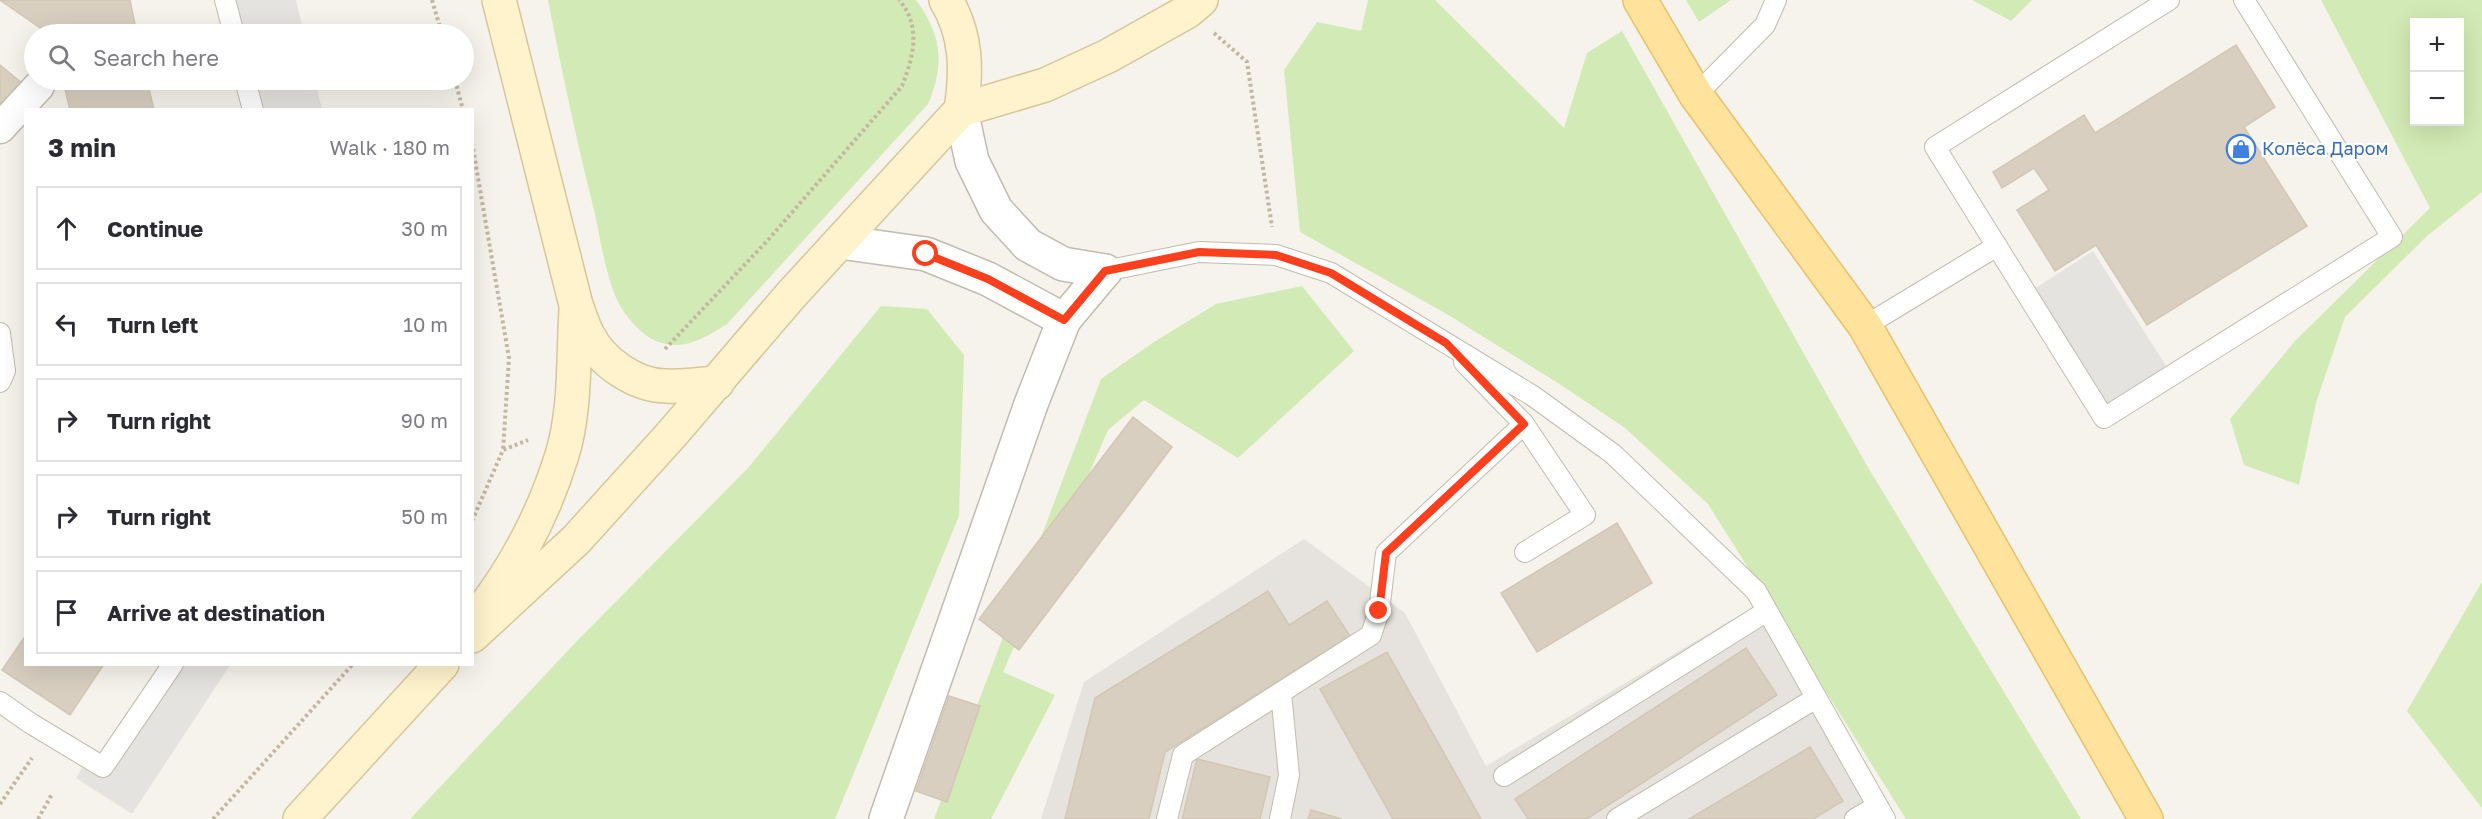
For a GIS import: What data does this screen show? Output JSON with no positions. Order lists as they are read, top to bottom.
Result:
{
  "places": {
    "shop": ["Колёса Даром"]
  },
  "page": {
    "map_buttons": ["+", "−"],
    "search": "Search here",
    "heading": ["3 min", "Walk · 180 m"],
    "list": [
      ["Continue", "30 m"],
      ["Turn left", "10 m"],
      ["Turn right", "90 m"],
      ["Turn right", "50 m"],
      "Arrive at destination"
    ]
  }
}
